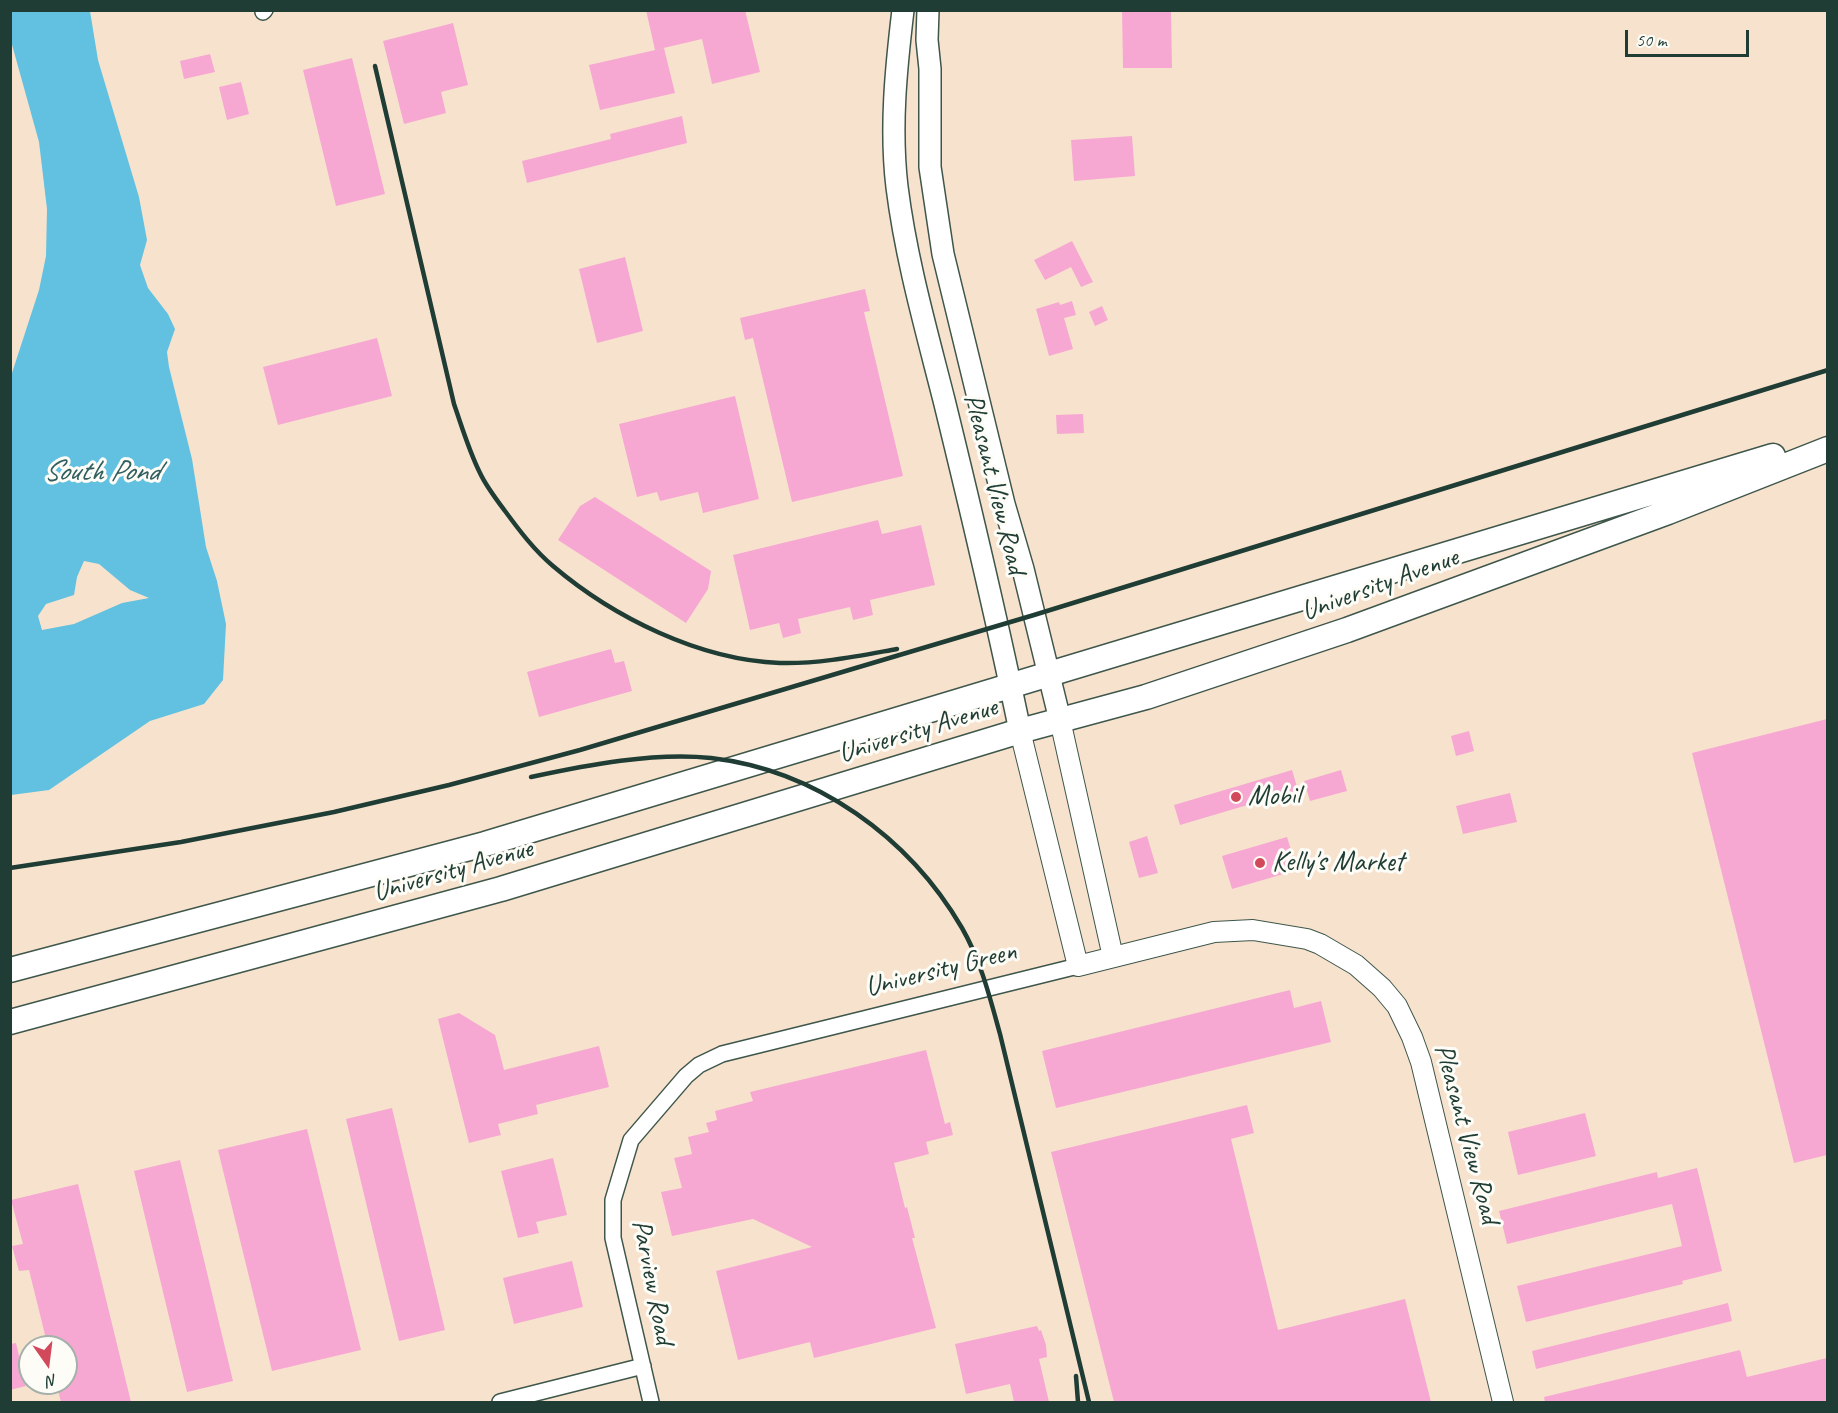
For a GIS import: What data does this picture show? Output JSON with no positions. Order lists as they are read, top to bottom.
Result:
{
  "streets": {
    "main road": ["Pleasant View Road", "University Avenue"],
    "street": ["University Green", "Parview Road"]
  },
  "crossings": [
    ["Pleasant View Road", "University Avenue"],
    ["Pleasant View Road", "University Green"],
    ["University Green", "Parview Road"]
  ],
  "water": ["South Pond"],
  "places": ["Mobil", "Kelly's Market"],
  "scale_bar": "50 m",
  "north": "bottom"
}
